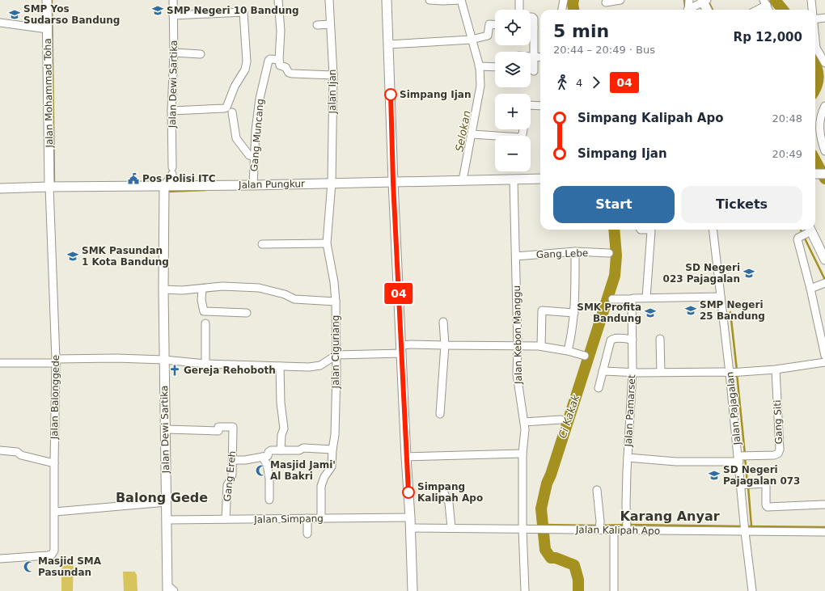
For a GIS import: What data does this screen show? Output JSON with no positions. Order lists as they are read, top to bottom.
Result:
{
  "streets": {
    "main road": ["Jalan Dewi Sartika", "Jalan Mohammad Toha", "Jalan Pungkur"],
    "street": [
      "Jalan Ijan",
      "Gang Muncang",
      "Gang Lebe",
      "Jalan Kebon Manggu",
      "Jalan Ciguriang",
      "Jalan Balonggede",
      "Jalan Pajagalan",
      "Jalan Pamarset",
      "Gang Siti",
      "Gang Ereh",
      "Jalan Simpang",
      "Jalan Kalipah Apo"
    ]
  },
  "crossings": [
    ["Jalan Dewi Sartika", "Jalan Pungkur"],
    ["Jalan Dewi Sartika", "Gang Ereh"],
    ["Jalan Dewi Sartika", "Jalan Simpang"],
    ["Jalan Ijan", "Jalan Pungkur"],
    ["Jalan Ijan", "Jalan Ciguriang"],
    ["Jalan Mohammad Toha", "Jalan Pungkur"],
    ["Jalan Mohammad Toha", "Jalan Balonggede"],
    ["Gang Muncang", "Jalan Pungkur"],
    ["Jalan Pungkur", "Jalan Kebon Manggu"],
    ["Jalan Pungkur", "Jalan Ciguriang"],
    ["Jalan Pungkur", "Jalan Balonggede"],
    ["Gang Lebe", "Jalan Kebon Manggu"],
    ["Jalan Kebon Manggu", "Jalan Kalipah Apo"],
    ["Jalan Ciguriang", "Jalan Simpang"],
    ["Jalan Pajagalan", "Gang Siti"],
    ["Jalan Pajagalan", "Jalan Kalipah Apo"],
    ["Jalan Pamarset", "Jalan Kalipah Apo"],
    ["Gang Ereh", "Jalan Simpang"]
  ],
  "districts": ["Balong Gede", "Karang Anyar"],
  "water": ["Selokan", "Ci Kakak"],
  "places": {
    "school or university": [
      "SMP Negeri 10 Bandung",
      "SMP Yos Sudarso Bandung",
      "SMK Pasundan 1 Kota Bandung",
      "SD Negeri 023 Pajagalan",
      "SMP Negeri 25 Bandung",
      "SMK Profita Bandung",
      "SD Negeri Pajagalan 073"
    ],
    "other": ["Simpang Ijan", "Simpang Kalipah Apo"],
    "public building": ["Pos Polisi ITC"],
    "church": ["Gereja Rehoboth"],
    "mosque": ["Masjid Jami' Al Bakri", "Masjid SMA Pasundan"]
  },
  "lines": ["bus line 04"],
  "page": {
    "on_map": "04",
    "map_buttons": ["+", "−"],
    "heading": ["5 min", "20:44 – 20:49 · Bus", "Rp 12,000"],
    "legs": ["4", "04"],
    "list": [
      {
        "name": "Simpang Kalipah Apo",
        "value": "20:48"
      },
      {
        "name": "Simpang Ijan",
        "value": "20:49"
      }
    ],
    "buttons": ["Start", "Tickets"]
  }
}
